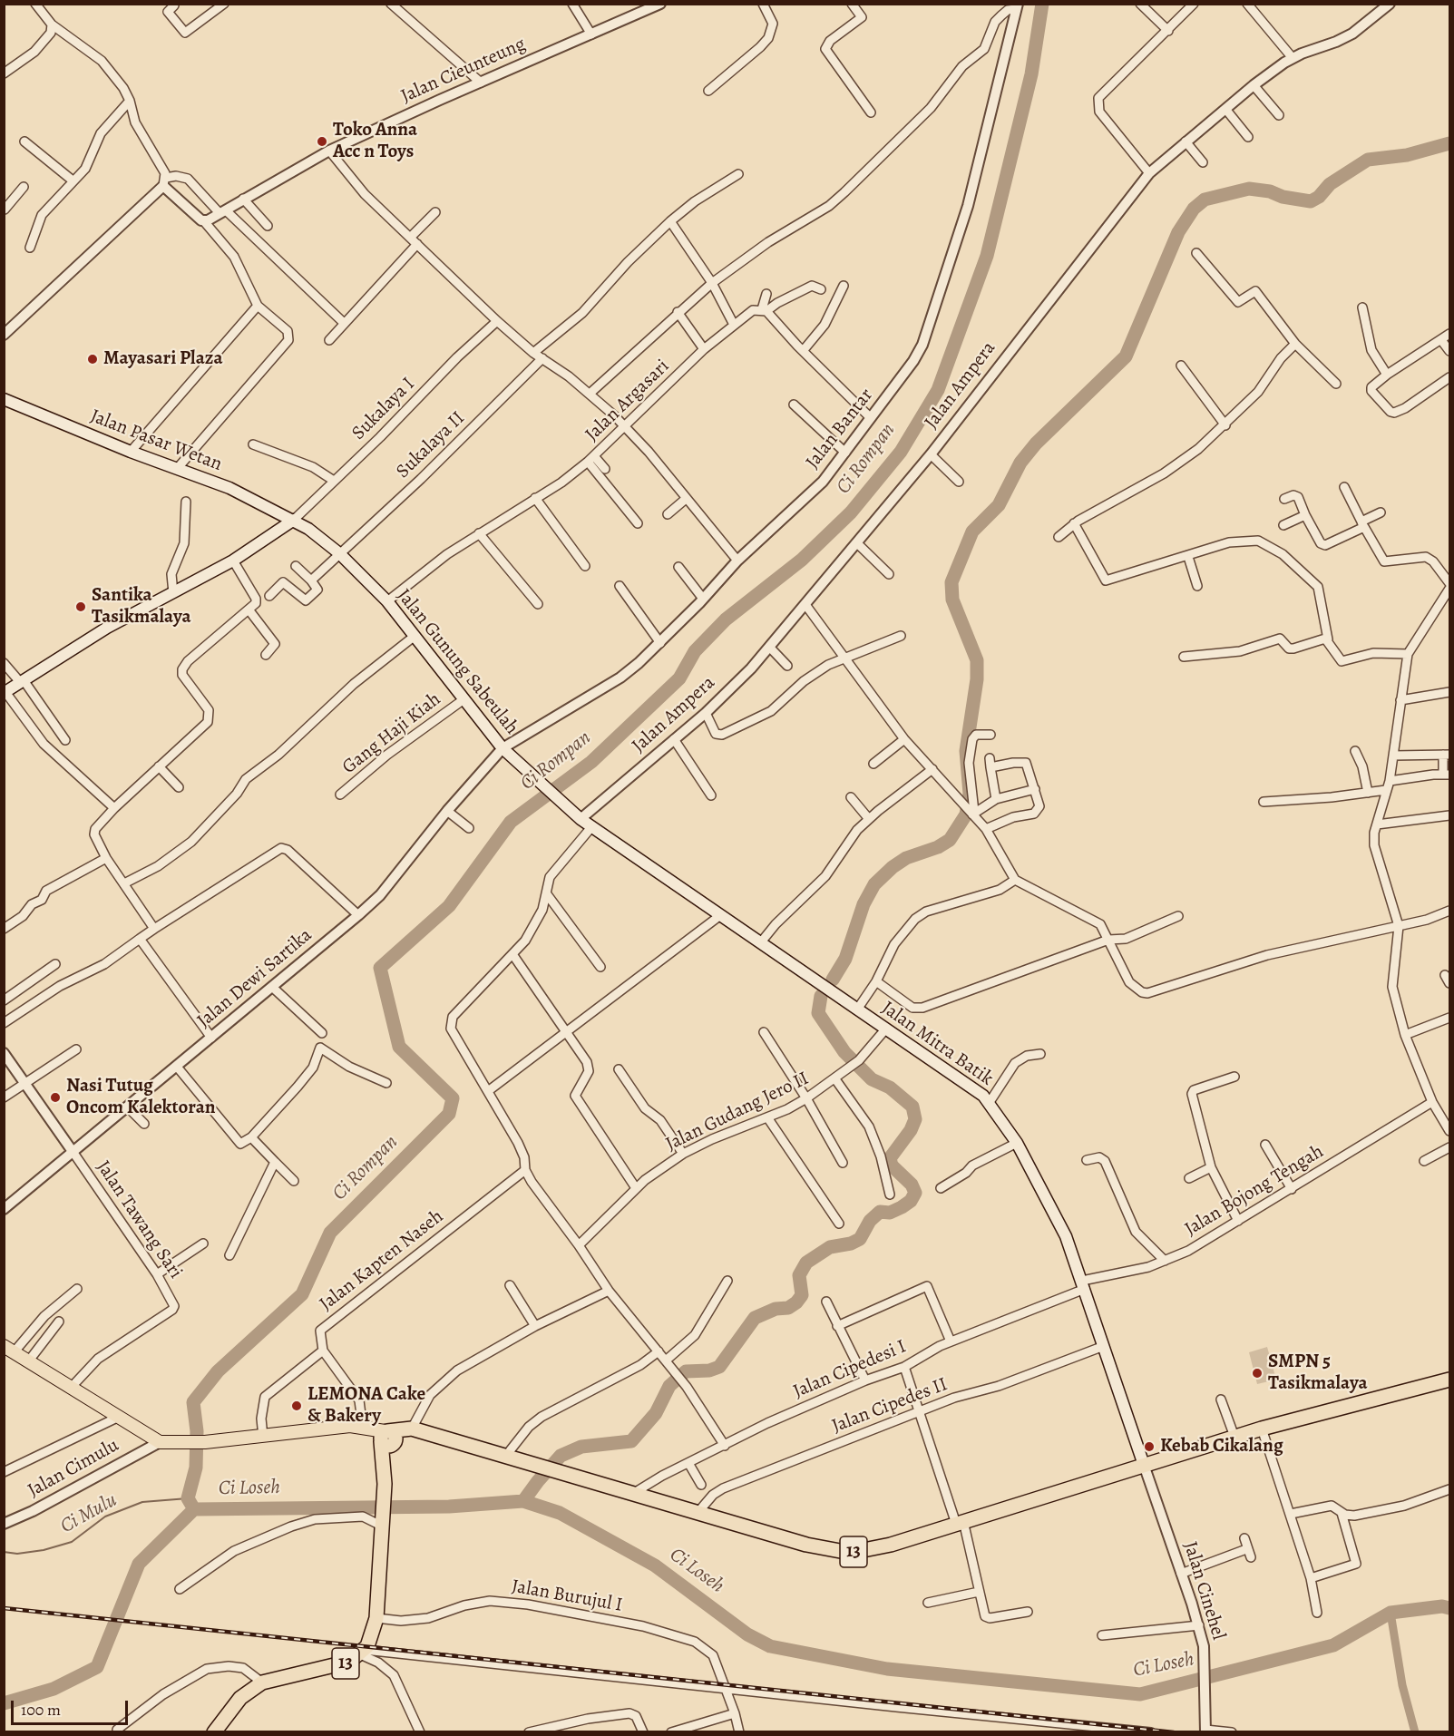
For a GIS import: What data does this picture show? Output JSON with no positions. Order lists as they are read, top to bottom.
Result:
{
  "streets": {
    "highway": ["13"],
    "main road": ["Jalan Pasar Wetan", "Jalan Gunung Sabeulah", "Jalan Mitra Batik"],
    "street": [
      "Jalan Cieunteung",
      "Jalan Ampera",
      "Jalan Argasari",
      "Sukalaya I",
      "Jalan Bantar",
      "Sukalaya II",
      "Gang Haji Kiah",
      "Jalan Dewi Sartika",
      "Jalan Gudang Jero II",
      "Jalan Bojong Tengah",
      "Jalan Tawang Sari",
      "Jalan Kapten Naseh",
      "Jalan Cipedesi I",
      "Jalan Cipedes II",
      "Jalan Cimulu",
      "Jalan Cinehel",
      "Jalan Burujul I"
    ]
  },
  "crossings": [
    ["Jalan Ampera", "Jalan Gunung Sabeulah"],
    ["Jalan Argasari", "Jalan Gunung Sabeulah"],
    ["Sukalaya I", "Jalan Pasar Wetan"],
    ["Sukalaya I", "Jalan Gunung Sabeulah"],
    ["Jalan Bantar", "Jalan Gunung Sabeulah"],
    ["Jalan Bantar", "Jalan Dewi Sartika"],
    ["Jalan Pasar Wetan", "Jalan Gunung Sabeulah"],
    ["Sukalaya II", "Jalan Gunung Sabeulah"],
    ["Jalan Gunung Sabeulah", "Gang Haji Kiah"],
    ["Jalan Gunung Sabeulah", "Jalan Dewi Sartika"],
    ["Jalan Gunung Sabeulah", "Jalan Mitra Batik"],
    ["Jalan Dewi Sartika", "Jalan Tawang Sari"],
    ["Jalan Mitra Batik", "Jalan Gudang Jero II"],
    ["Jalan Mitra Batik", "Jalan Bojong Tengah"],
    ["Jalan Mitra Batik", "Jalan Cipedesi I"],
    ["Jalan Mitra Batik", "Jalan Cipedes II"],
    ["Jalan Mitra Batik", "13"],
    ["Jalan Mitra Batik", "Jalan Cinehel"],
    ["Jalan Bojong Tengah", "Jalan Cipedesi I"],
    ["Jalan Cipedesi I", "13"],
    ["Jalan Cipedes II", "13"],
    ["13", "Jalan Cinehel"],
    ["13", "Jalan Burujul I"]
  ],
  "water": ["Ci Rompan", "Ci Loseh", "Ci Mulu"],
  "places": [
    "Toko Anna Acc n Toys",
    "Mayasari Plaza",
    "Santika Tasikmalaya",
    "Nasi Tutug Oncom Kalektoran",
    "SMPN 5 Tasikmalaya",
    "LEMONA Cake & Bakery",
    "Kebab Cikalang"
  ],
  "scale_bar": "100 m"
}
